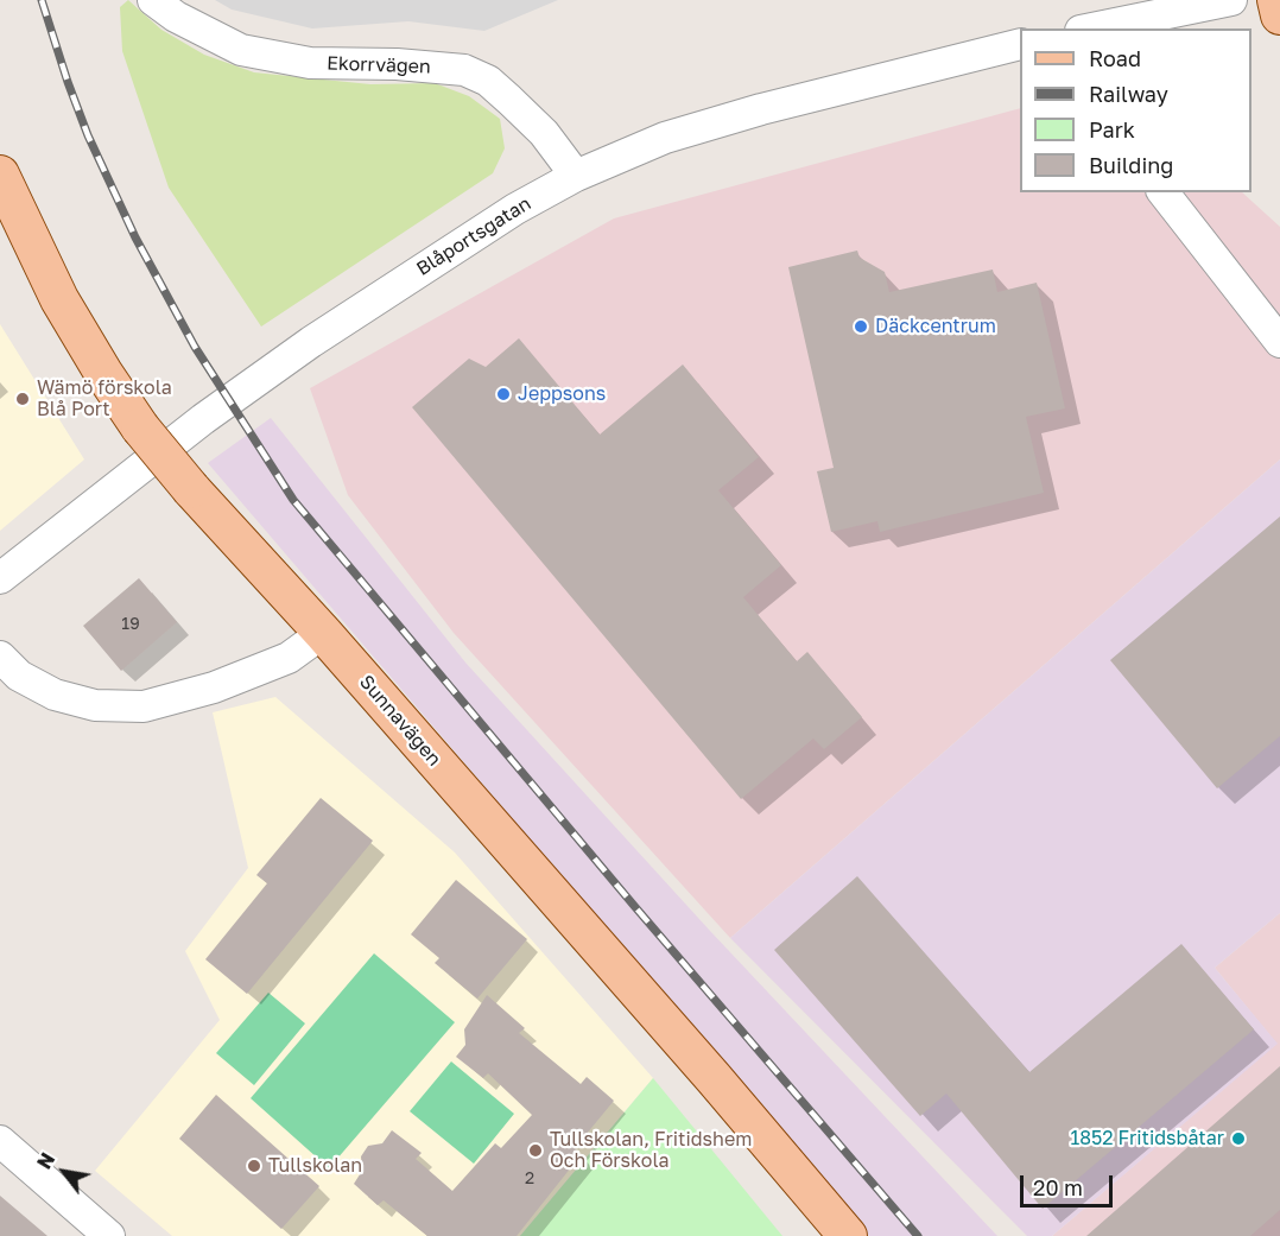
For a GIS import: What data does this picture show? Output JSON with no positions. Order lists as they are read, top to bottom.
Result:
{
  "streets": {
    "main road": ["Sunnavägen"],
    "street": ["Ekorrvägen", "Blåportsgatan"]
  },
  "crossings": [
    ["Ekorrvägen", "Blåportsgatan"]
  ],
  "places": [
    "Däckcentrum",
    "Jeppsons",
    "Wämö förskola Blå Port",
    "1852 Fritidsbåtar",
    "Tullskolan, Fritidshem Och Förskola",
    "Tullskolan"
  ],
  "house_numbers": ["19", "2"],
  "legend": [
    "Road",
    "Railway",
    "Park",
    "Building"
  ],
  "scale_bar": "20 m",
  "north": "top left"
}
